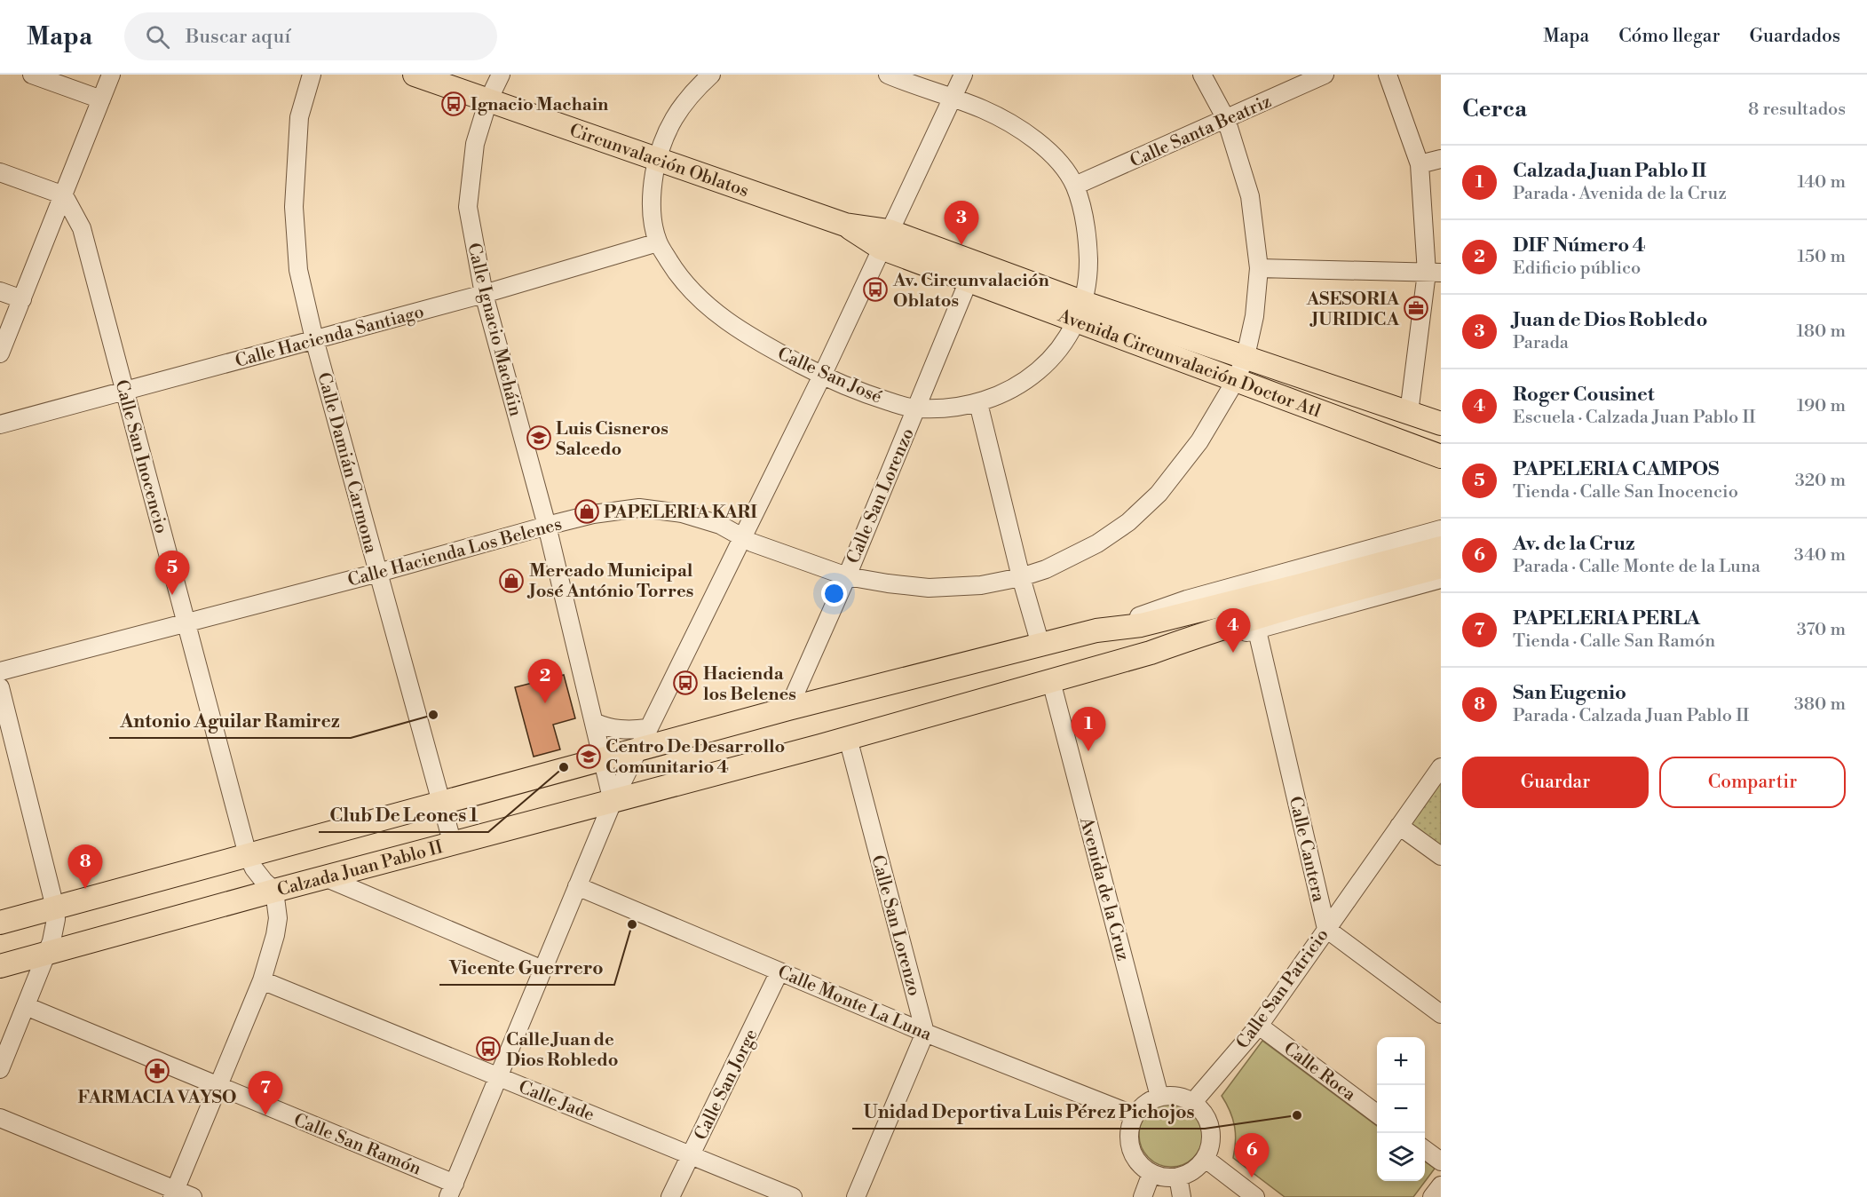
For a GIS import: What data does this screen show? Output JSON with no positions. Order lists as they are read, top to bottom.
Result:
{
  "streets": {
    "main road": ["Circunvalación Oblatos", "Avenida Circunvalación Doctor Atl", "Calzada Juan Pablo II"],
    "street": [
      "Calle Santa Beatriz",
      "Calle Ignacio Macháin",
      "Calle Hacienda Santiago",
      "Calle San José",
      "Calle San Inocencio",
      "Calle Damián Carmona",
      "Calle San Lorenzo",
      "Calle Hacienda Los Belenes",
      "Calle Cantera",
      "Avenida de la Cruz",
      "Calle San Patricio",
      "Calle Monte La Luna",
      "Calle Roca",
      "Calle San Jorge",
      "Calle Jade",
      "Calle San Ramón"
    ]
  },
  "crossings": [
    ["Calle Santa Beatriz", "Calle Hacienda Los Belenes"],
    ["Circunvalación Oblatos", "Calle Ignacio Macháin"],
    ["Circunvalación Oblatos", "Avenida Circunvalación Doctor Atl"],
    ["Circunvalación Oblatos", "Calle San José"],
    ["Calle Ignacio Macháin", "Calle Hacienda Santiago"],
    ["Calle Ignacio Macháin", "Calle Hacienda Los Belenes"],
    ["Calle Ignacio Macháin", "Calzada Juan Pablo II"],
    ["Calle Hacienda Santiago", "Calle San José"],
    ["Calle Hacienda Santiago", "Calle San Inocencio"],
    ["Calle Hacienda Santiago", "Calle Damián Carmona"],
    ["Avenida Circunvalación Doctor Atl", "Calle San José"],
    ["Avenida Circunvalación Doctor Atl", "Calle San Lorenzo"],
    ["Avenida Circunvalación Doctor Atl", "Calle Hacienda Los Belenes"],
    ["Calle San José", "Calle San Lorenzo"],
    ["Calle San Inocencio", "Calle Hacienda Los Belenes"],
    ["Calle San Inocencio", "Calzada Juan Pablo II"],
    ["Calle Damián Carmona", "Calle Hacienda Los Belenes"],
    ["Calle Damián Carmona", "Calzada Juan Pablo II"],
    ["Calle San Lorenzo", "Calle Hacienda Los Belenes"],
    ["Calle San Lorenzo", "Calzada Juan Pablo II"],
    ["Calle San Lorenzo", "Calle Monte La Luna"],
    ["Calle Cantera", "Calzada Juan Pablo II"],
    ["Calle Cantera", "Calle San Patricio"],
    ["Calzada Juan Pablo II", "Avenida de la Cruz"],
    ["Avenida de la Cruz", "Calle San Patricio"],
    ["Avenida de la Cruz", "Calle Monte La Luna"],
    ["Calle San Patricio", "Calle Monte La Luna"],
    ["Calle San Patricio", "Calle Roca"],
    ["Calle Monte La Luna", "Calle San Jorge"],
    ["Calle San Jorge", "Calle Jade"]
  ],
  "places": {
    "bus stop": [
      "Ignacio Machain",
      "Av. Circunvalación Oblatos",
      "Hacienda los Belenes",
      "Calle Juan de Dios Robledo"
    ],
    "office": ["ASESORIA JURIDICA"],
    "school or university": ["Luis Cisneros Salcedo", "Centro De Desarrollo Comunitario 4"],
    "shop": ["PAPELERIA KARI", "Mercado Municipal José António Torres"],
    "other": [
      "Antonio Aguilar Ramirez",
      "Club De Leones 1",
      "Vicente Guerrero",
      "Unidad Deportiva Luis Pérez Pichojos"
    ],
    "pharmacy": ["FARMACIA VAYSO"]
  },
  "page": {
    "header": "Mapa",
    "search": "Buscar aquí",
    "nav": ["Mapa", "Cómo llegar", "Guardados"],
    "heading": ["Cerca", "8 resultados"],
    "list": [
      {
        "mark": "1",
        "name": "Calzada Juan Pablo II",
        "note": "Parada · Avenida de la Cruz",
        "value": "140 m"
      },
      {
        "mark": "2",
        "name": "DIF Número 4",
        "note": "Edificio público",
        "value": "150 m"
      },
      {
        "mark": "3",
        "name": "Juan de Dios Robledo",
        "note": "Parada",
        "value": "180 m"
      },
      {
        "mark": "4",
        "name": "Roger Cousinet",
        "note": "Escuela · Calzada Juan Pablo II",
        "value": "190 m"
      },
      {
        "mark": "5",
        "name": "PAPELERIA CAMPOS",
        "note": "Tienda · Calle San Inocencio",
        "value": "320 m"
      },
      {
        "mark": "6",
        "name": "Av. de la Cruz",
        "note": "Parada · Calle Monte de la Luna",
        "value": "340 m"
      },
      {
        "mark": "7",
        "name": "PAPELERIA PERLA",
        "note": "Tienda · Calle San Ramón",
        "value": "370 m"
      },
      {
        "mark": "8",
        "name": "San Eugenio",
        "note": "Parada · Calzada Juan Pablo II",
        "value": "380 m"
      }
    ],
    "pins": [
      "3",
      "5",
      "4",
      "2",
      "1",
      "8",
      "7",
      "6"
    ],
    "buttons": ["Guardar", "Compartir"],
    "map_buttons": ["+", "−"]
  }
}
